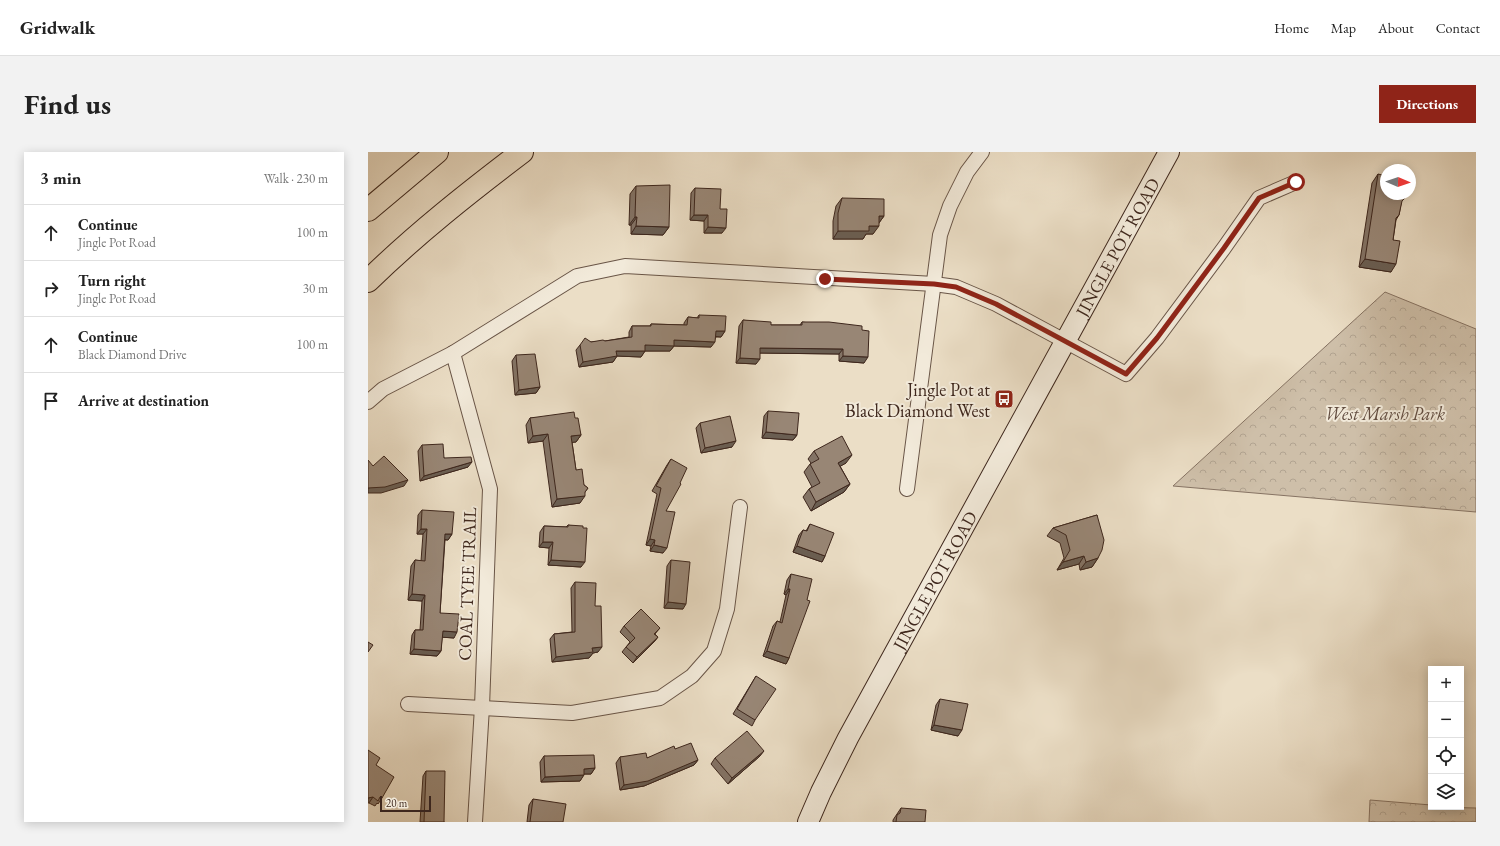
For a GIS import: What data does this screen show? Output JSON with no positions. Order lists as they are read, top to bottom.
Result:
{
  "streets": {
    "main road": ["JINGLE POT ROAD"],
    "street": ["COAL TYEE TRAIL"]
  },
  "parks": ["West Marsh Park"],
  "places": {
    "bus stop": ["Jingle Pot at Black Diamond West"]
  },
  "scale_bar": "20 m",
  "north": "right",
  "page": {
    "header": "Gridwalk",
    "nav": [
      "Home",
      "Map",
      "About",
      "Contact"
    ],
    "buttons": "Directions",
    "title": "Find us",
    "heading": ["3 min", "Walk · 230 m"],
    "list": [
      ["Continue", "Jingle Pot Road", "100 m"],
      ["Turn right", "Jingle Pot Road", "30 m"],
      ["Continue", "Black Diamond Drive", "100 m"],
      "Arrive at destination"
    ],
    "map_buttons": ["+", "−"],
    "scale": "20 m"
  }
}
